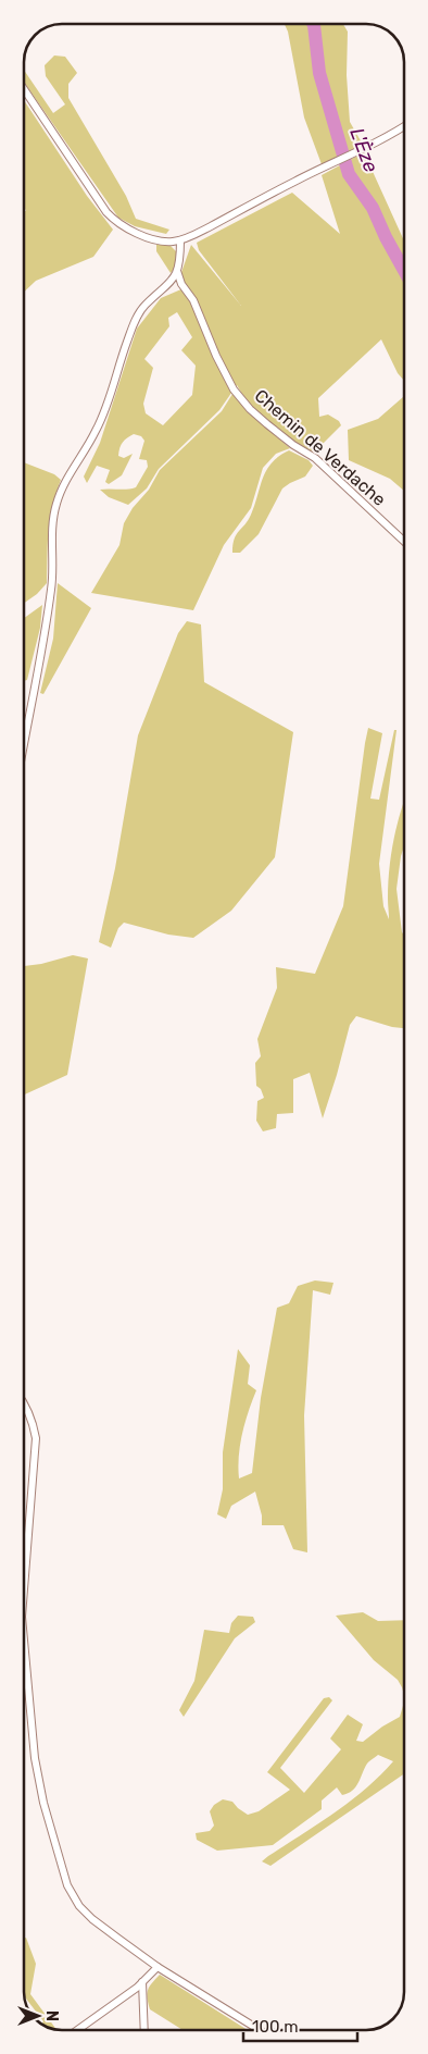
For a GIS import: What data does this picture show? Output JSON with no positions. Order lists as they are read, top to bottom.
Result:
{
  "streets": {
    "street": ["Chemin de Verdache"]
  },
  "water": ["L'Èze"],
  "scale_bar": "100 m",
  "north": "right"
}
